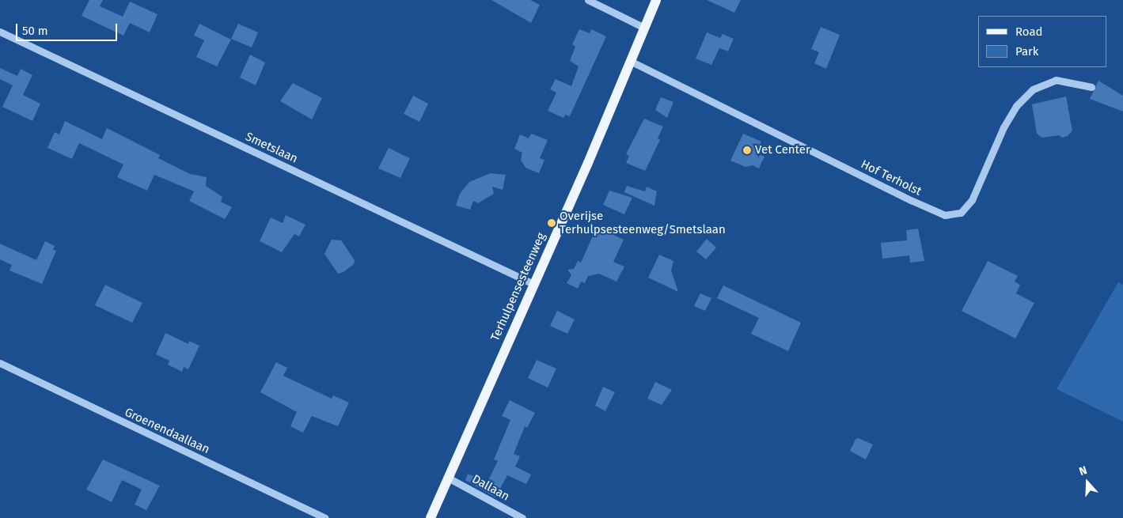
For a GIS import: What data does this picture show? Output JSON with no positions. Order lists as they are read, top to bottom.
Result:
{
  "streets": {
    "main road": ["Terhulpensesteenweg"],
    "street": [
      "Smetslaan",
      "Hof Terholst",
      "Groenendaallaan",
      "Dallaan"
    ]
  },
  "crossings": [
    ["Smetslaan", "Terhulpensesteenweg"],
    ["Hof Terholst", "Terhulpensesteenweg"],
    ["Terhulpensesteenweg", "Dallaan"]
  ],
  "places": ["Vet Center", "Overijse Terhulpsesteenweg/Smetslaan"],
  "legend": ["Road", "Park"],
  "scale_bar": "50 m",
  "north": "top"
}
